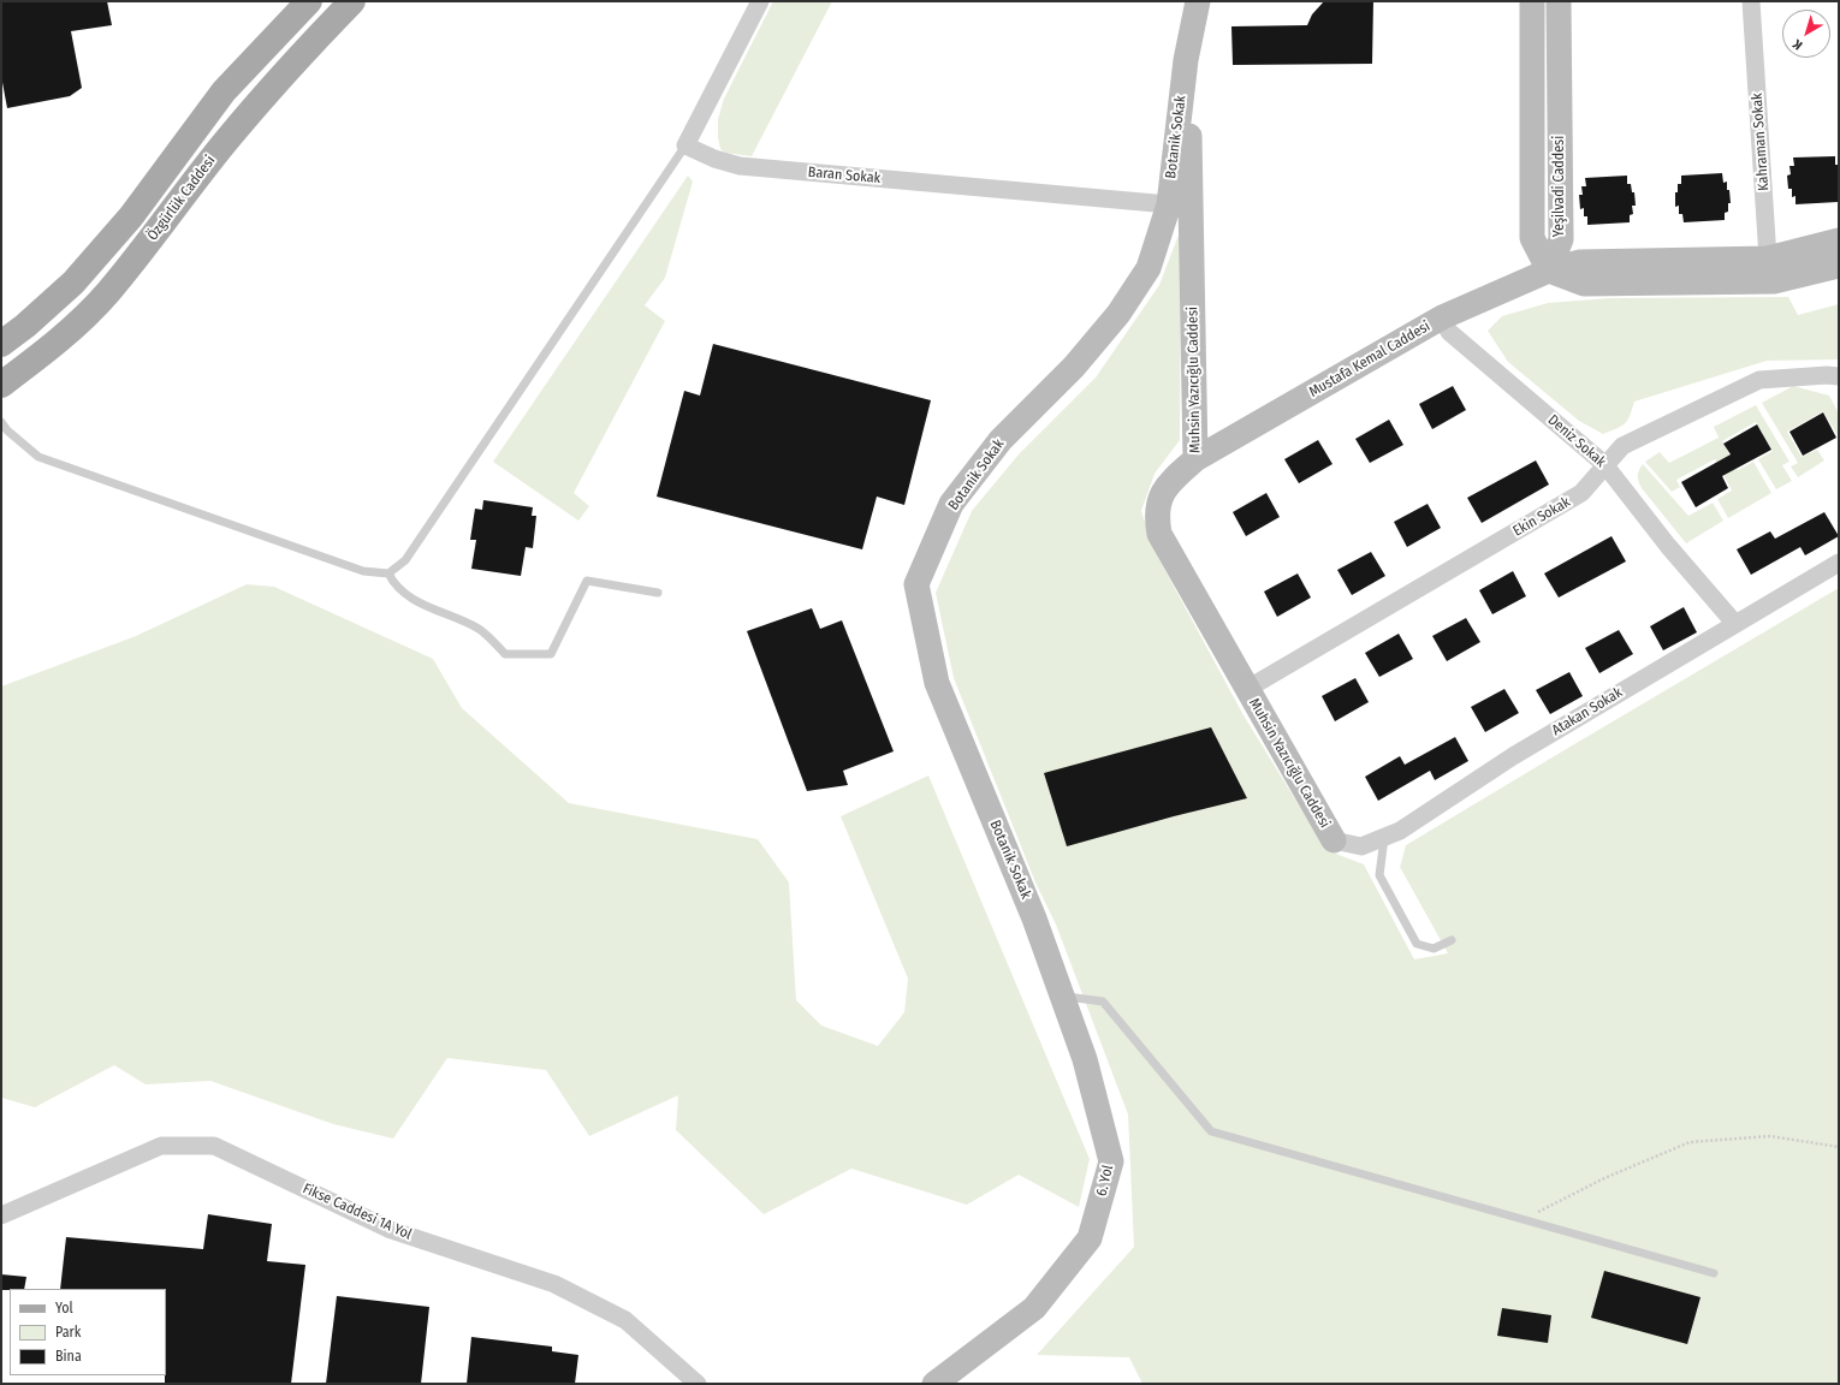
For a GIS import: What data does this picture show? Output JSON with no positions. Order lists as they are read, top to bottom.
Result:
{
  "streets": {
    "main road": ["Özgürlük Caddesi"],
    "street": [
      "Botanik Sokak",
      "Kahraman Sokak",
      "Baran Sokak",
      "Yeşilvadi Caddesi",
      "Mustafa Kemal Caddesi",
      "Muhsin Yazıcığlu Caddesi",
      "Deniz Sokak",
      "Ekin Sokak",
      "Atakan Sokak",
      "6. Yol",
      "Fikse Caddesi 1A Yol"
    ]
  },
  "crossings": [
    ["Botanik Sokak", "Baran Sokak"],
    ["Botanik Sokak", "Muhsin Yazıcığlu Caddesi"],
    ["Botanik Sokak", "6. Yol"],
    ["Kahraman Sokak", "Mustafa Kemal Caddesi"],
    ["Yeşilvadi Caddesi", "Mustafa Kemal Caddesi"],
    ["Mustafa Kemal Caddesi", "Muhsin Yazıcığlu Caddesi"],
    ["Mustafa Kemal Caddesi", "Deniz Sokak"],
    ["Muhsin Yazıcığlu Caddesi", "Ekin Sokak"],
    ["Muhsin Yazıcığlu Caddesi", "Atakan Sokak"],
    ["Deniz Sokak", "Ekin Sokak"],
    ["Deniz Sokak", "Atakan Sokak"]
  ],
  "legend": ["Yol", "Park", "Bina"],
  "north": "bottom left"
}
